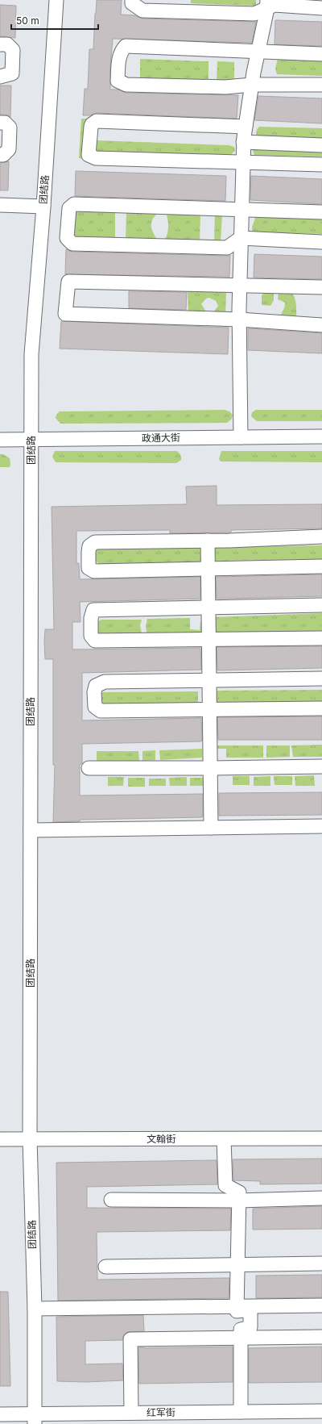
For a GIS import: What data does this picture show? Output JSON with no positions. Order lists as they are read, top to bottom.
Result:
{
  "streets": {
    "street": [
      "团结路",
      "政通大街",
      "文翰街",
      "红军街"
    ]
  },
  "crossings": [
    ["团结路", "政通大街"],
    ["团结路", "文翰街"],
    ["团结路", "红军街"]
  ],
  "scale_bar": "50 m"
}
